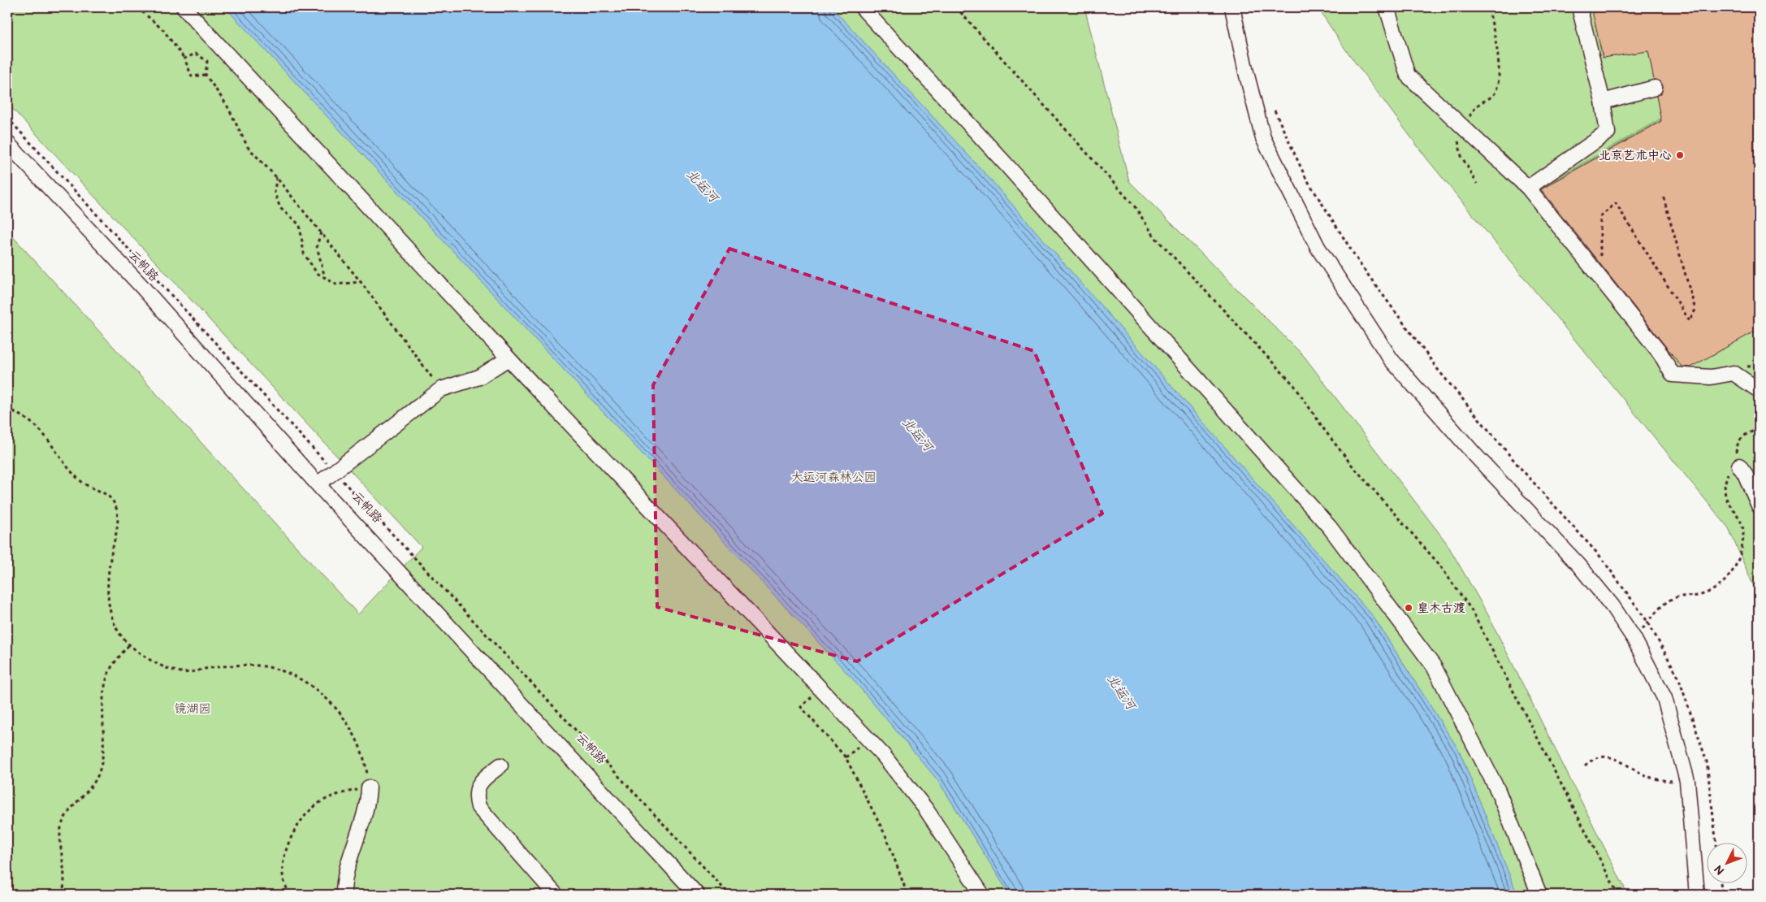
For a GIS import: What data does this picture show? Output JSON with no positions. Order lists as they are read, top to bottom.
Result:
{
  "streets": {
    "street": ["云帆路"]
  },
  "water": ["北运河"],
  "parks": ["大运河森林公园", "镜湖园"],
  "places": ["北京艺术中心", "皇木古渡"],
  "north": "bottom left"
}
